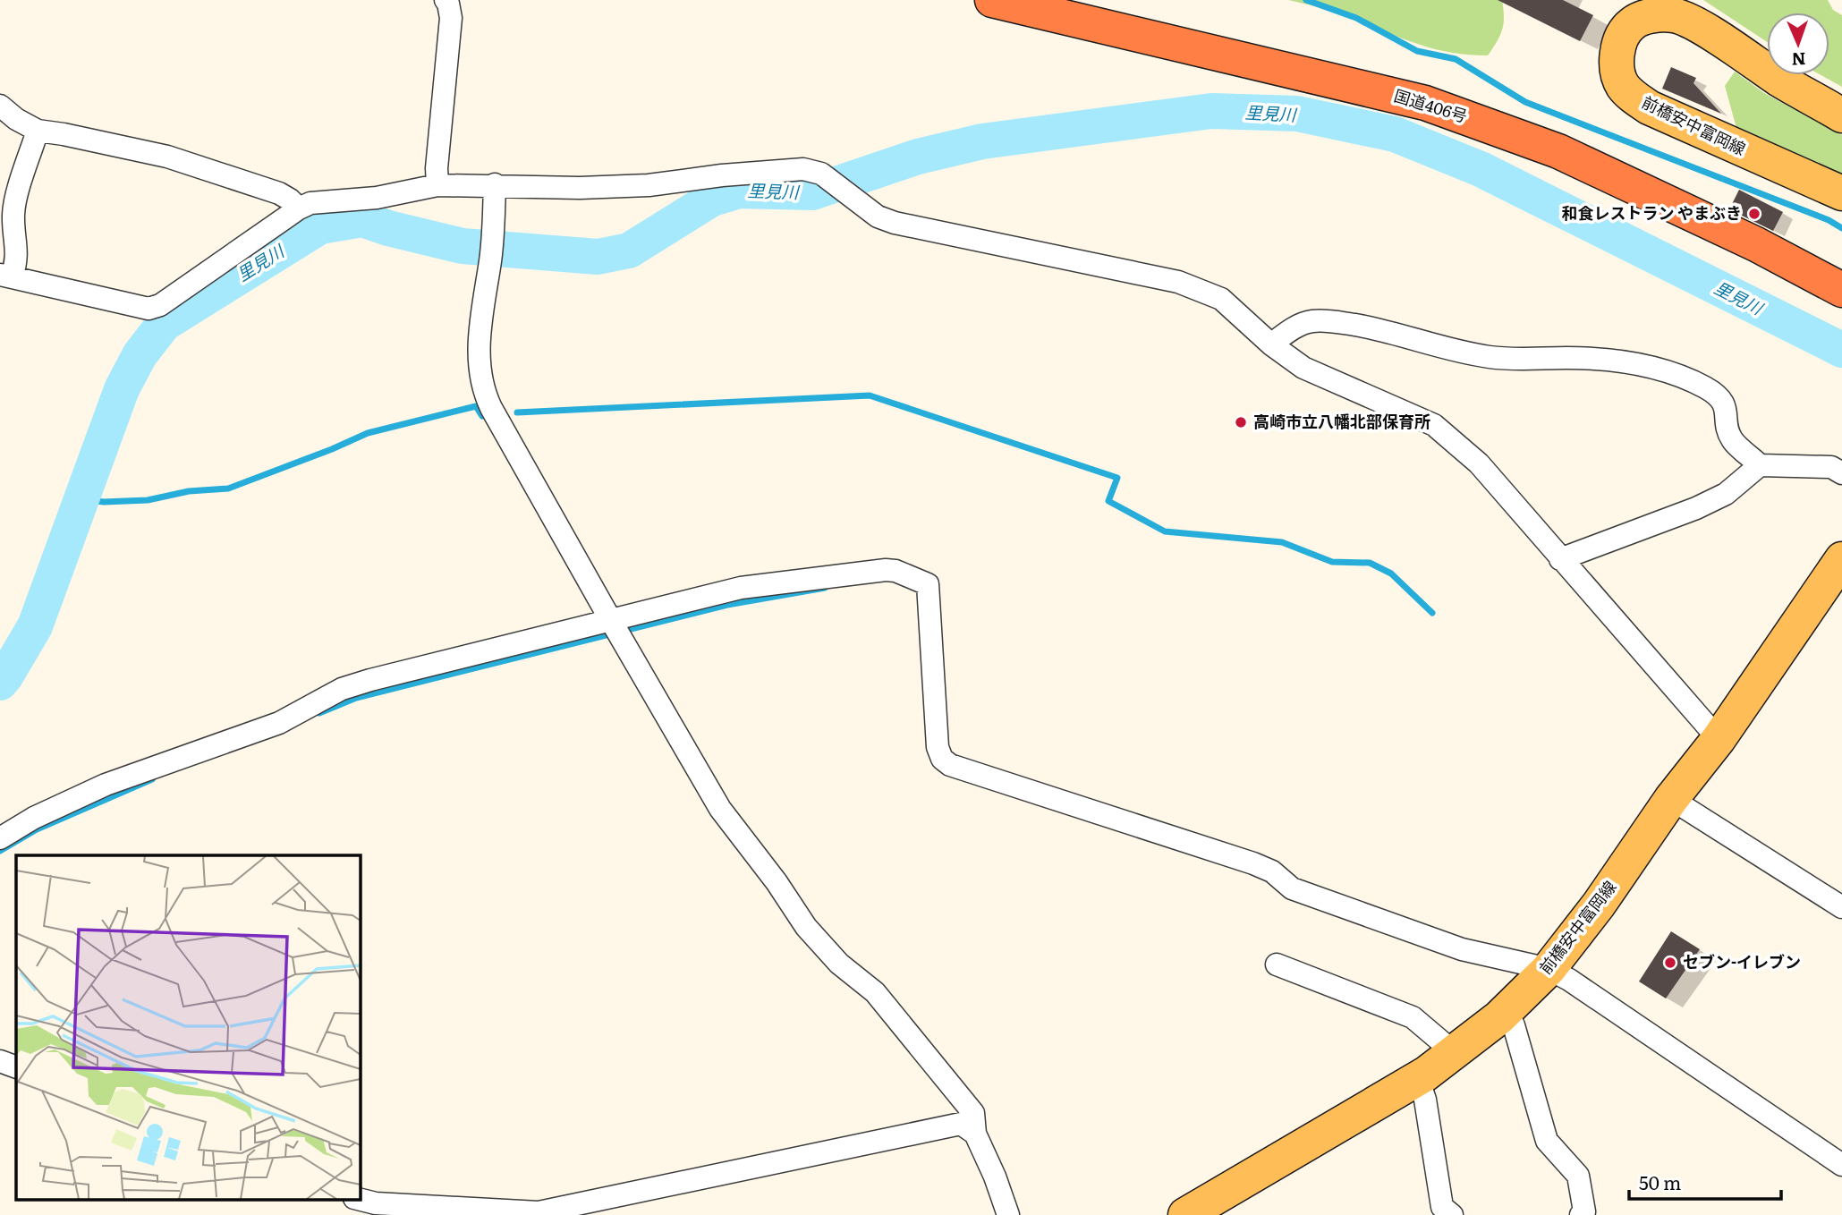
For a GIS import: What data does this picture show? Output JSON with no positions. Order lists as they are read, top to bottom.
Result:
{
  "streets": {
    "highway": ["国道406号"],
    "main road": ["前橋安中富岡線"]
  },
  "water": ["里見川"],
  "places": ["和食レストラン やまぶき", "高崎市立八幡北部保育所", "セブン-イレブン"],
  "scale_bar": "50 m",
  "north": "bottom"
}
